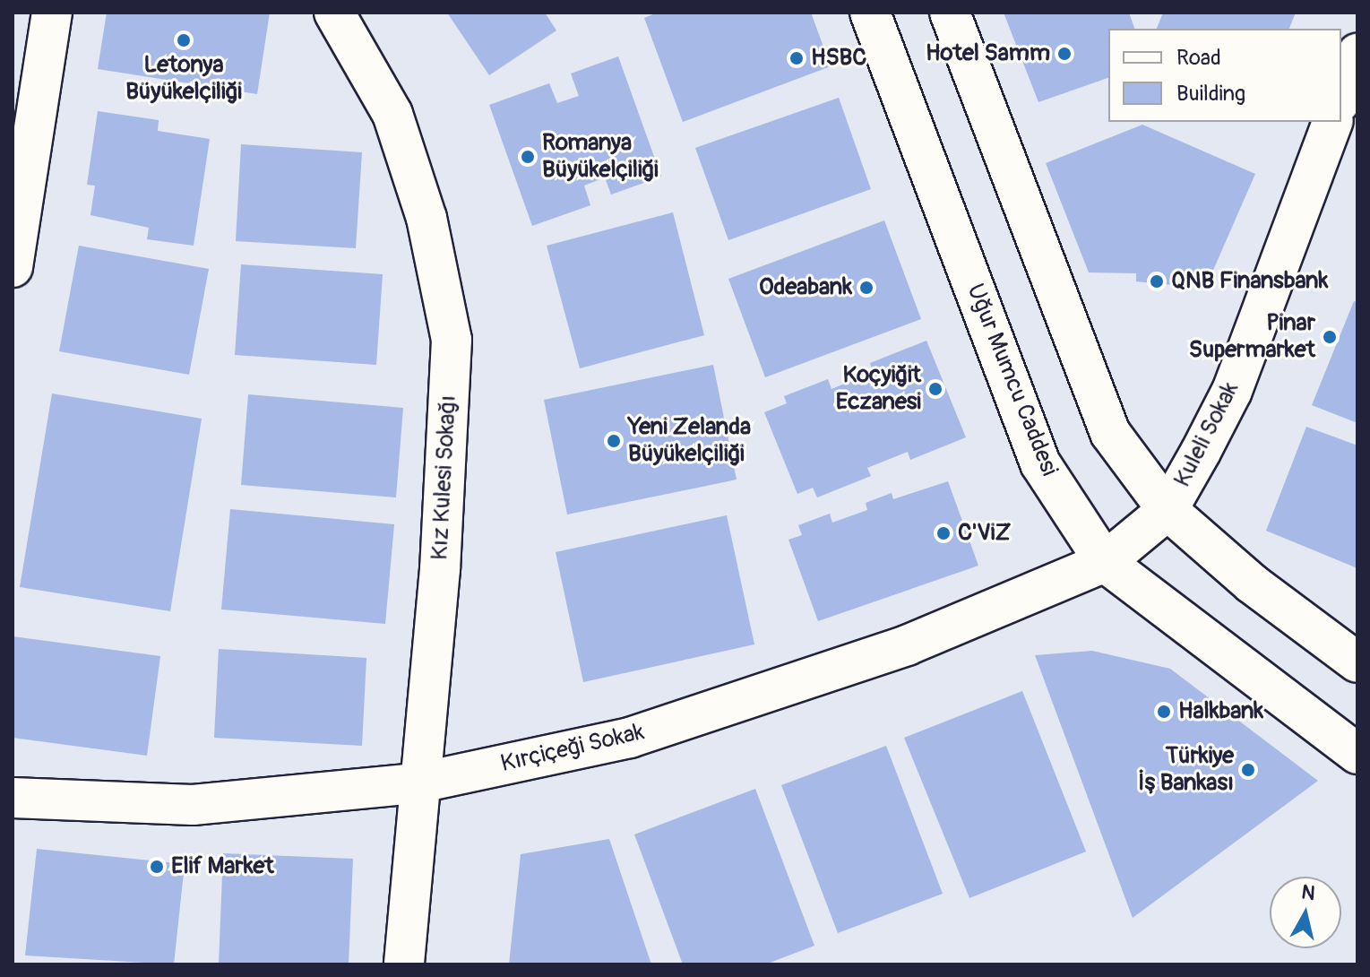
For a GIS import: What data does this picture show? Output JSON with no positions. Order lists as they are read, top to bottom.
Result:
{
  "streets": {
    "street": [
      "Uğur Mumcu Caddesi",
      "Kuleli Sokak",
      "Kız Kulesi Sokağı",
      "Kırçiçeği Sokak"
    ]
  },
  "crossings": [
    ["Uğur Mumcu Caddesi", "Kuleli Sokak"],
    ["Uğur Mumcu Caddesi", "Kırçiçeği Sokak"],
    ["Kuleli Sokak", "Kırçiçeği Sokak"],
    ["Kız Kulesi Sokağı", "Kırçiçeği Sokak"]
  ],
  "places": [
    "Letonya Büyükelçiliği",
    "Hotel Samm",
    "HSBC",
    "Romanya Büyükelçiliği",
    "QNB Finansbank",
    "Odeabank",
    "Pinar Supermarket",
    "Koçyiğit Eczanesi",
    "Yeni Zelanda Büyükelçiliği",
    "C'ViZ",
    "Halkbank",
    "Türkiye İş Bankası",
    "Elif Market"
  ],
  "legend": ["Road", "Building"],
  "north": "top"
}
